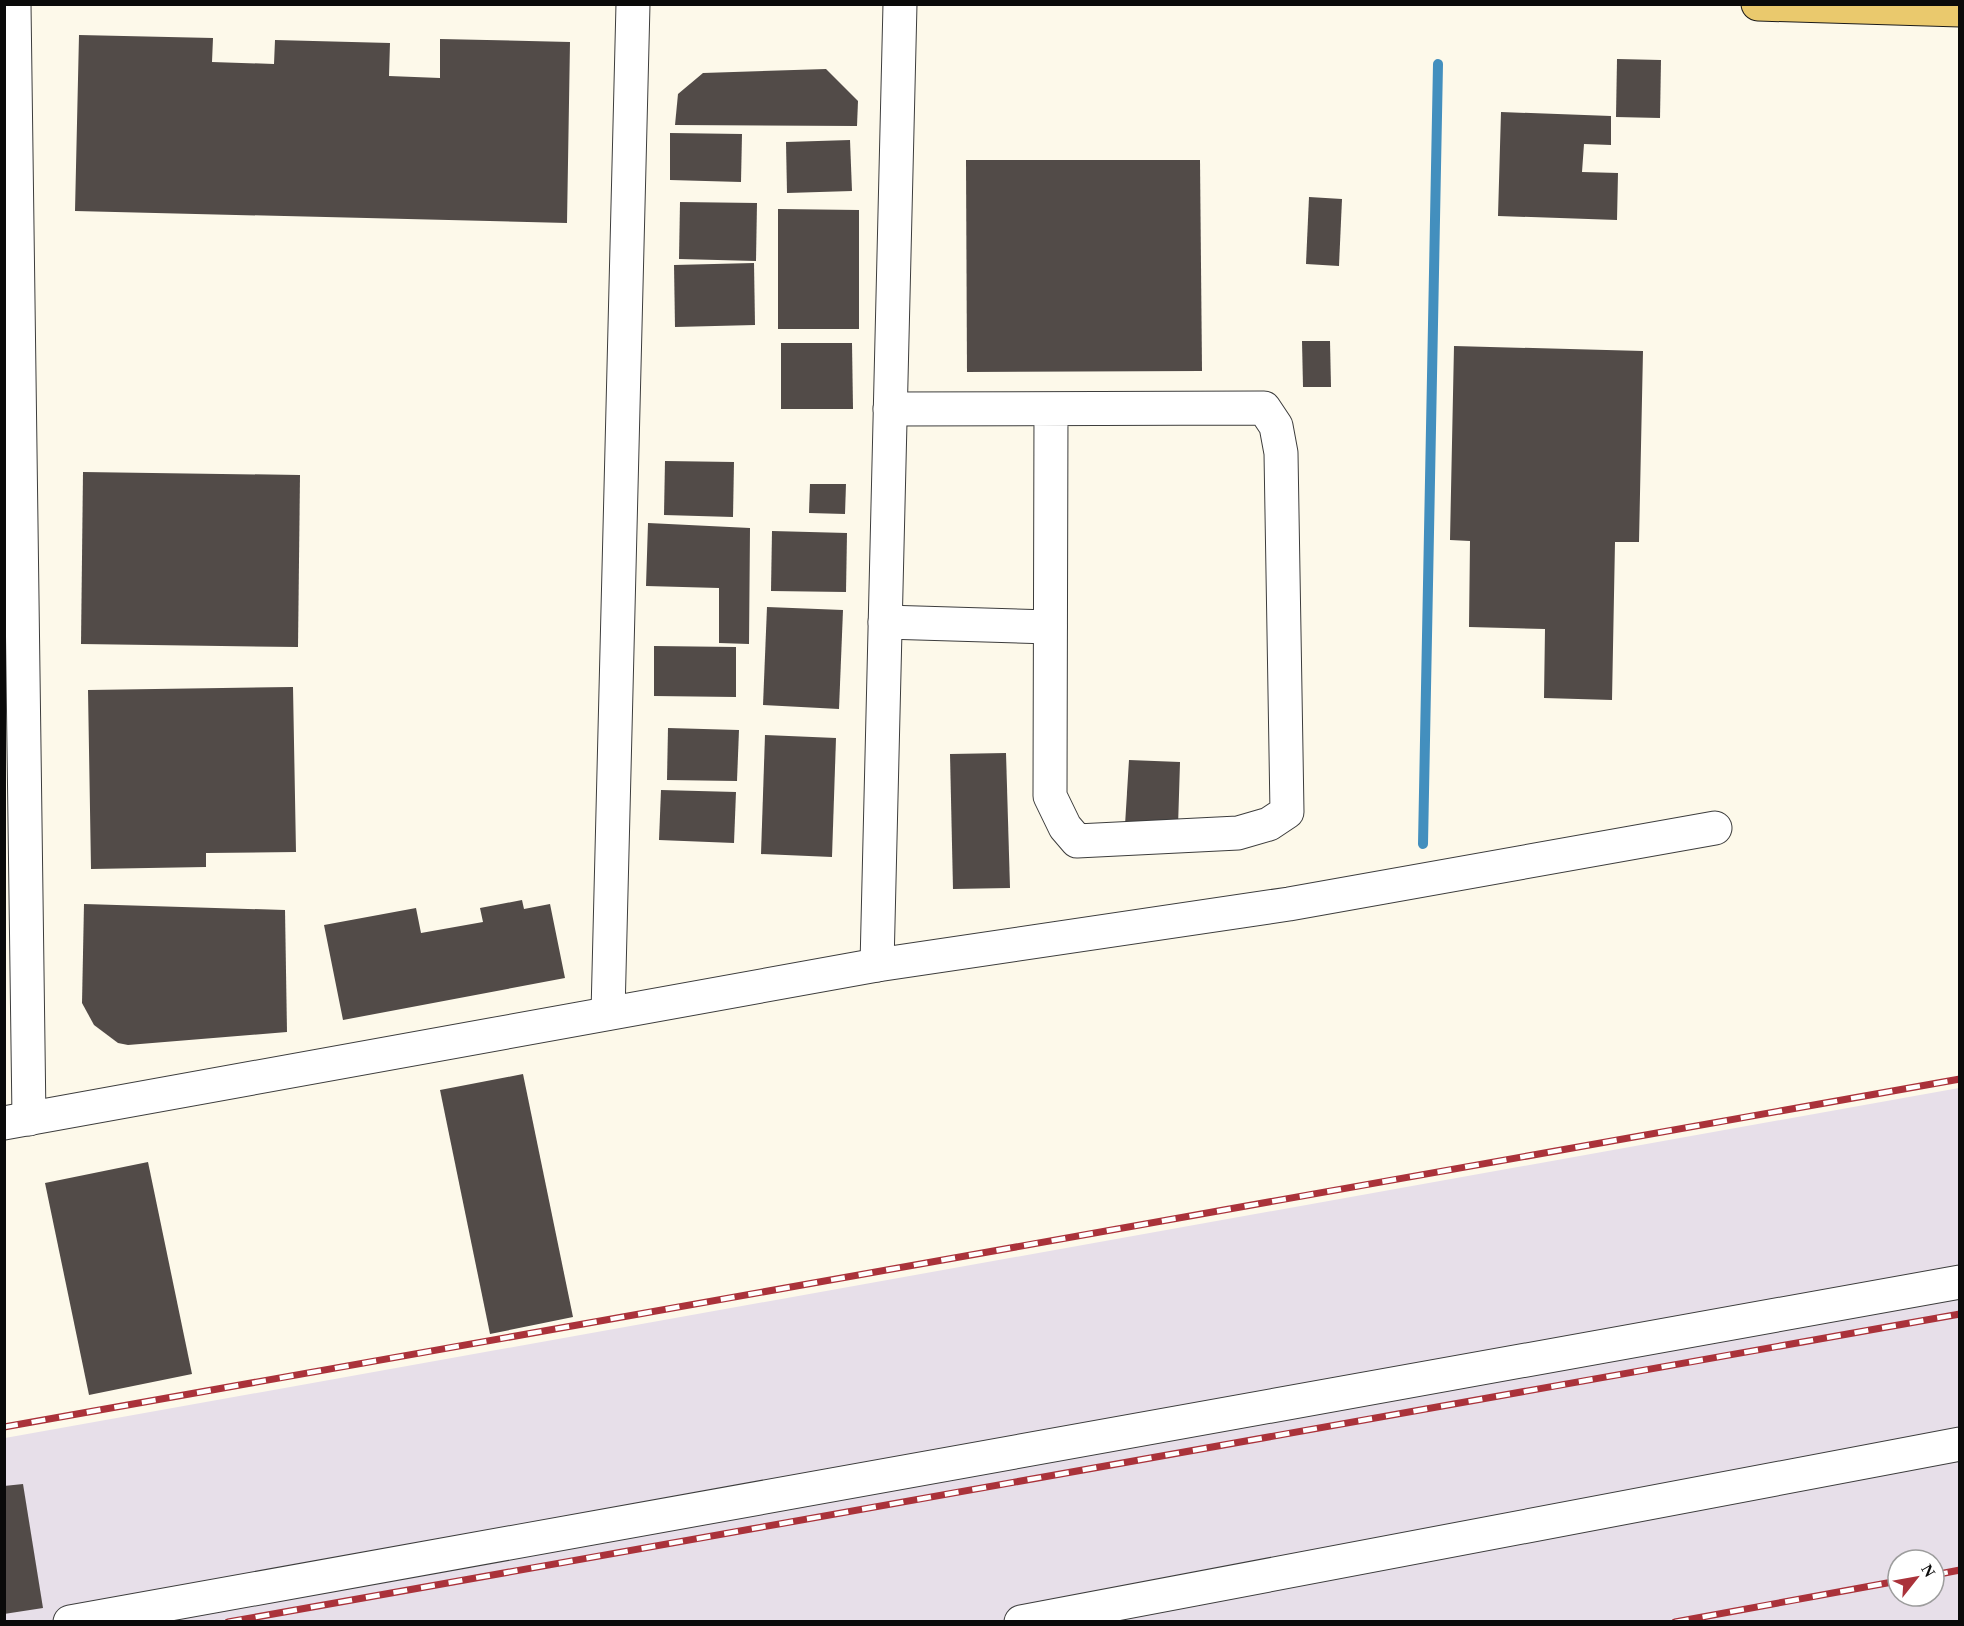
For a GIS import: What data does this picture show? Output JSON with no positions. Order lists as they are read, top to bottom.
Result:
{
  "north": "top right"
}
